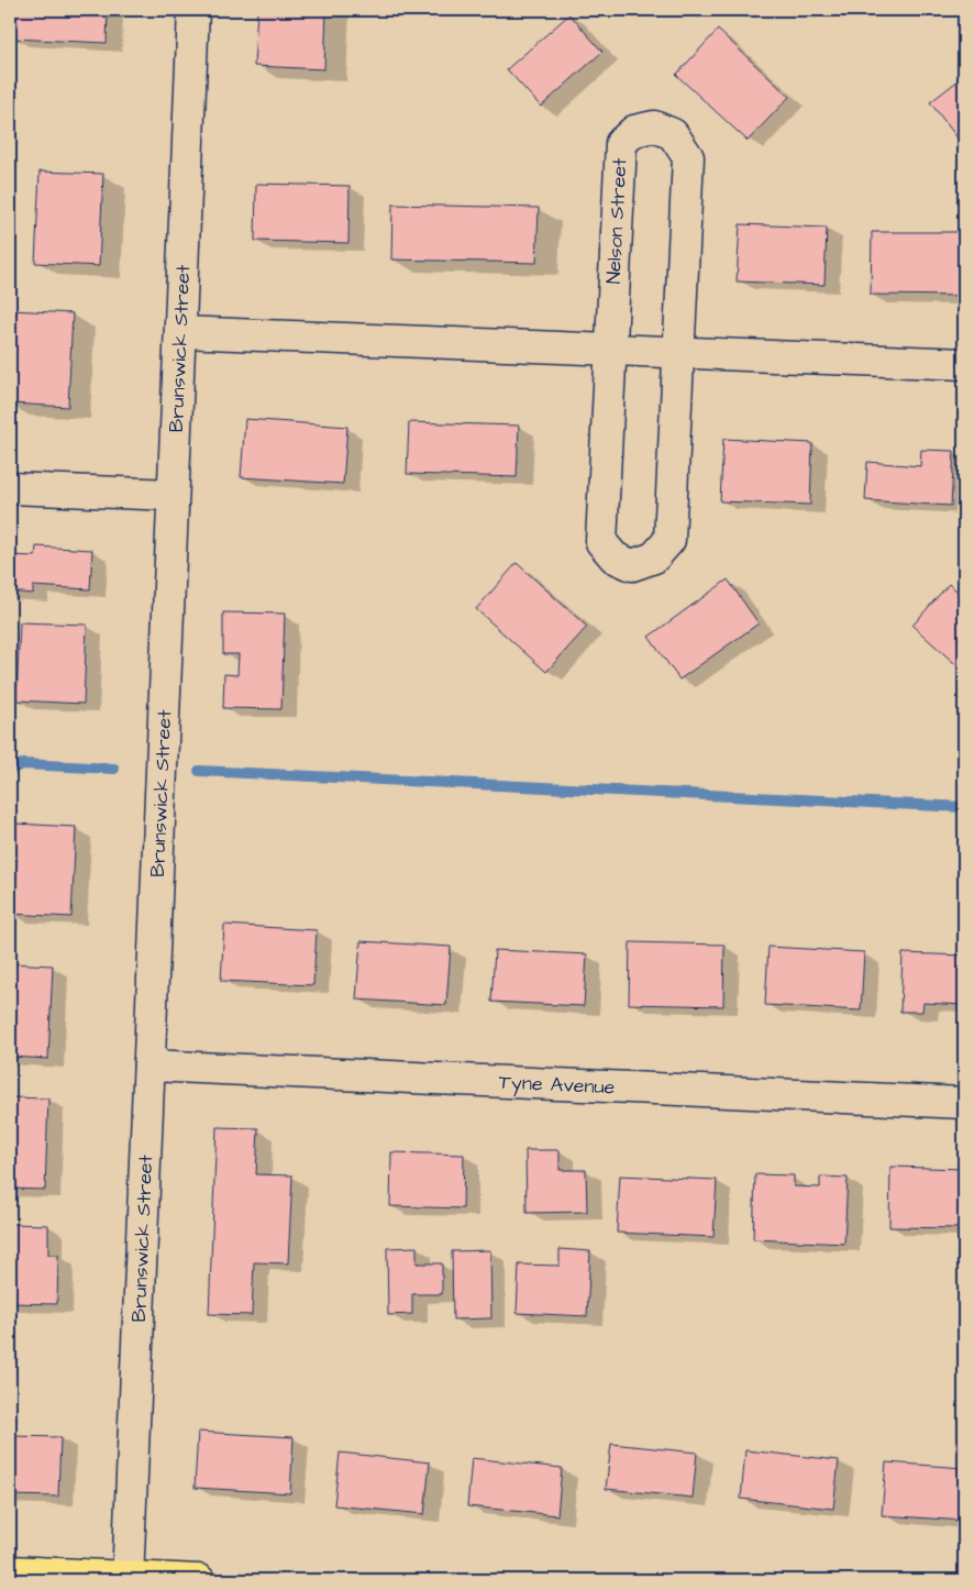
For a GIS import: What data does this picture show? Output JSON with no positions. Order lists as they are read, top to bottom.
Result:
{
  "streets": {
    "street": ["Nelson Street", "Brunswick Street", "Tyne Avenue"]
  },
  "crossings": [
    ["Brunswick Street", "Tyne Avenue"]
  ]
}
